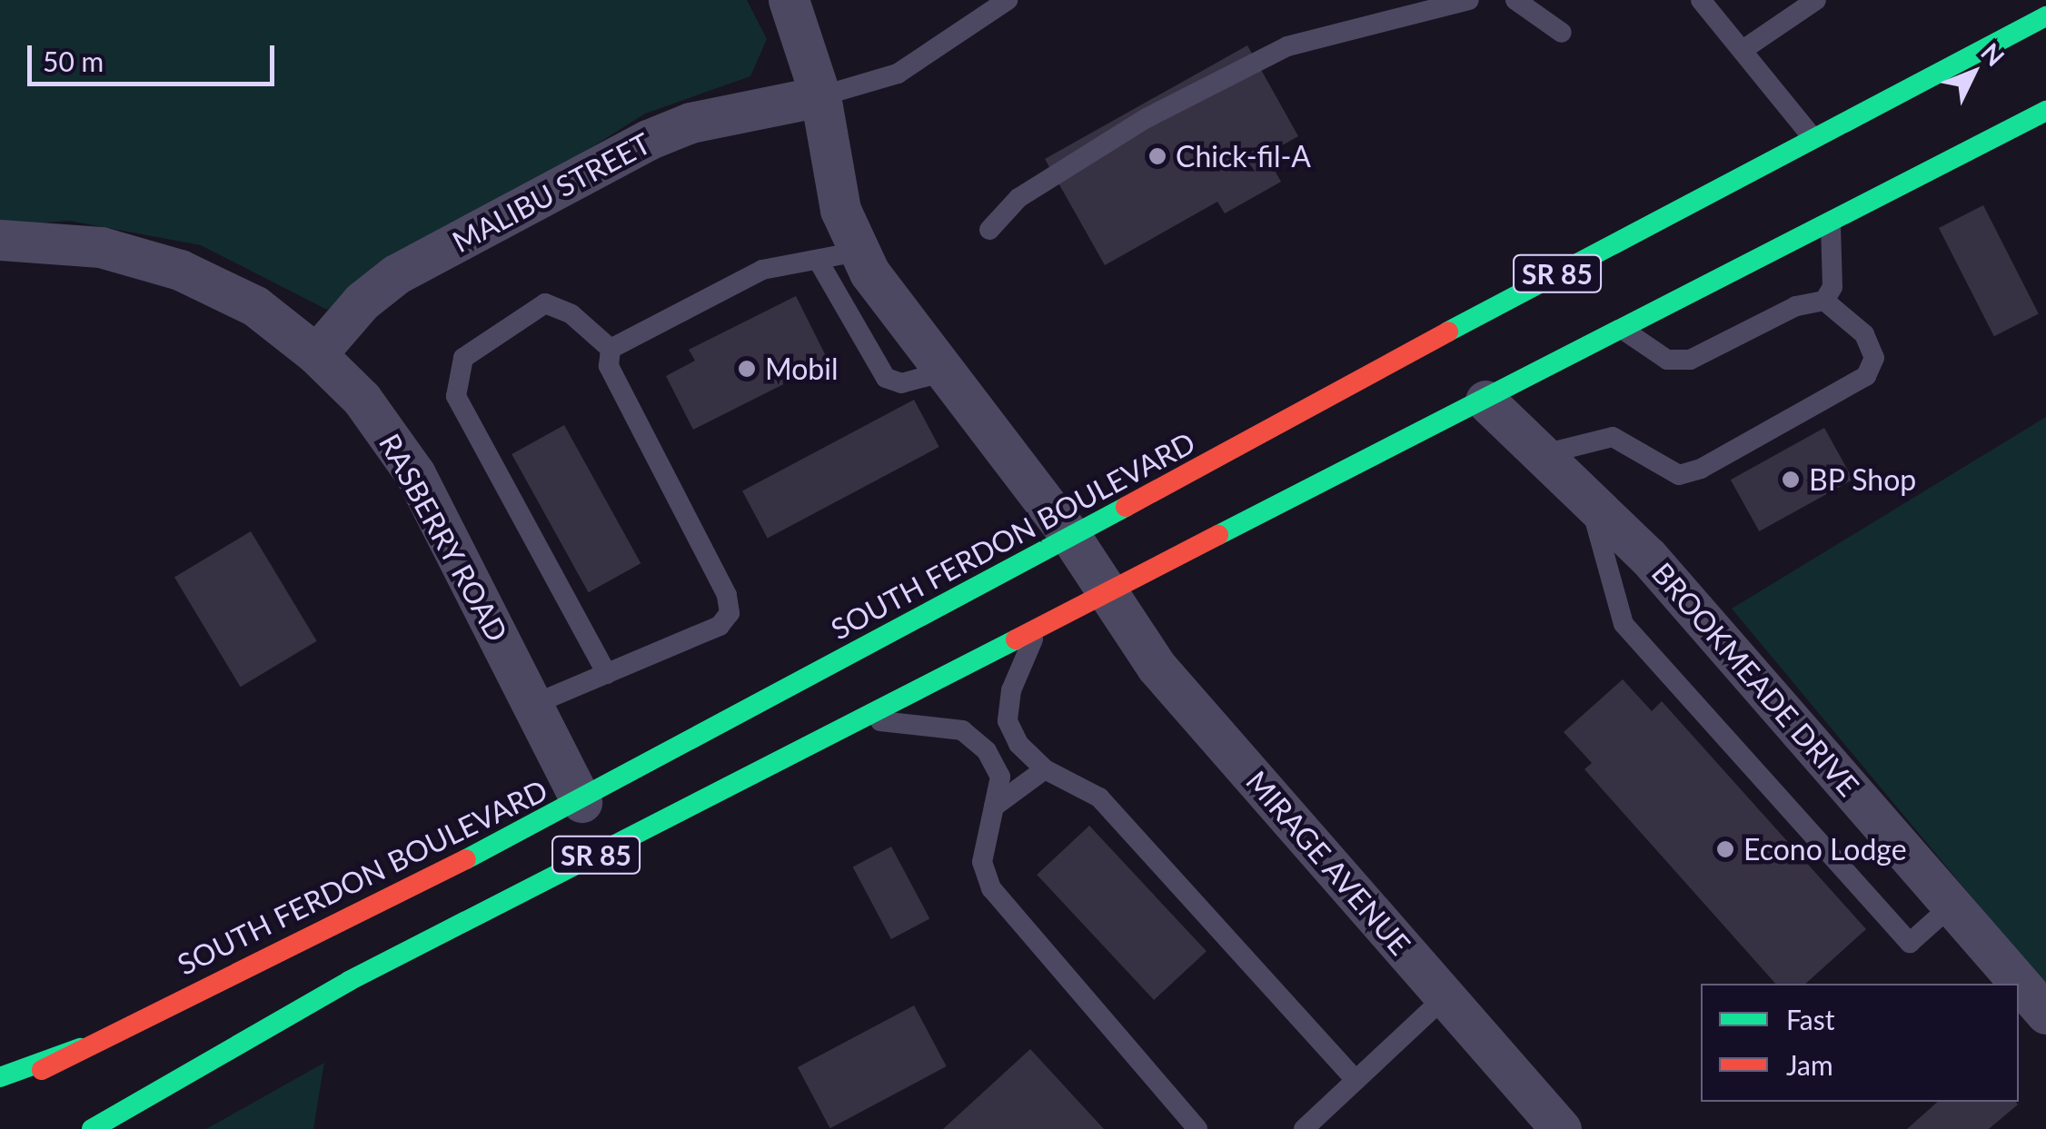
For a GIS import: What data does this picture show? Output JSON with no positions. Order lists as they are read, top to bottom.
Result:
{
  "streets": {
    "main road": ["SR 85", "SOUTH FERDON BOULEVARD"],
    "street": [
      "MALIBU STREET",
      "RASBERRY ROAD",
      "BROOKMEADE DRIVE",
      "MIRAGE AVENUE"
    ]
  },
  "crossings": [
    ["MALIBU STREET", "RASBERRY ROAD"],
    ["SR 85", "BROOKMEADE DRIVE"],
    ["SR 85", "MIRAGE AVENUE"],
    ["SOUTH FERDON BOULEVARD", "RASBERRY ROAD"],
    ["SOUTH FERDON BOULEVARD", "MIRAGE AVENUE"]
  ],
  "places": [
    "Chick-fil-A",
    "Mobil",
    "BP Shop",
    "Econo Lodge"
  ],
  "legend": ["Fast", "Jam"],
  "scale_bar": "50 m",
  "north": "top right"
}
